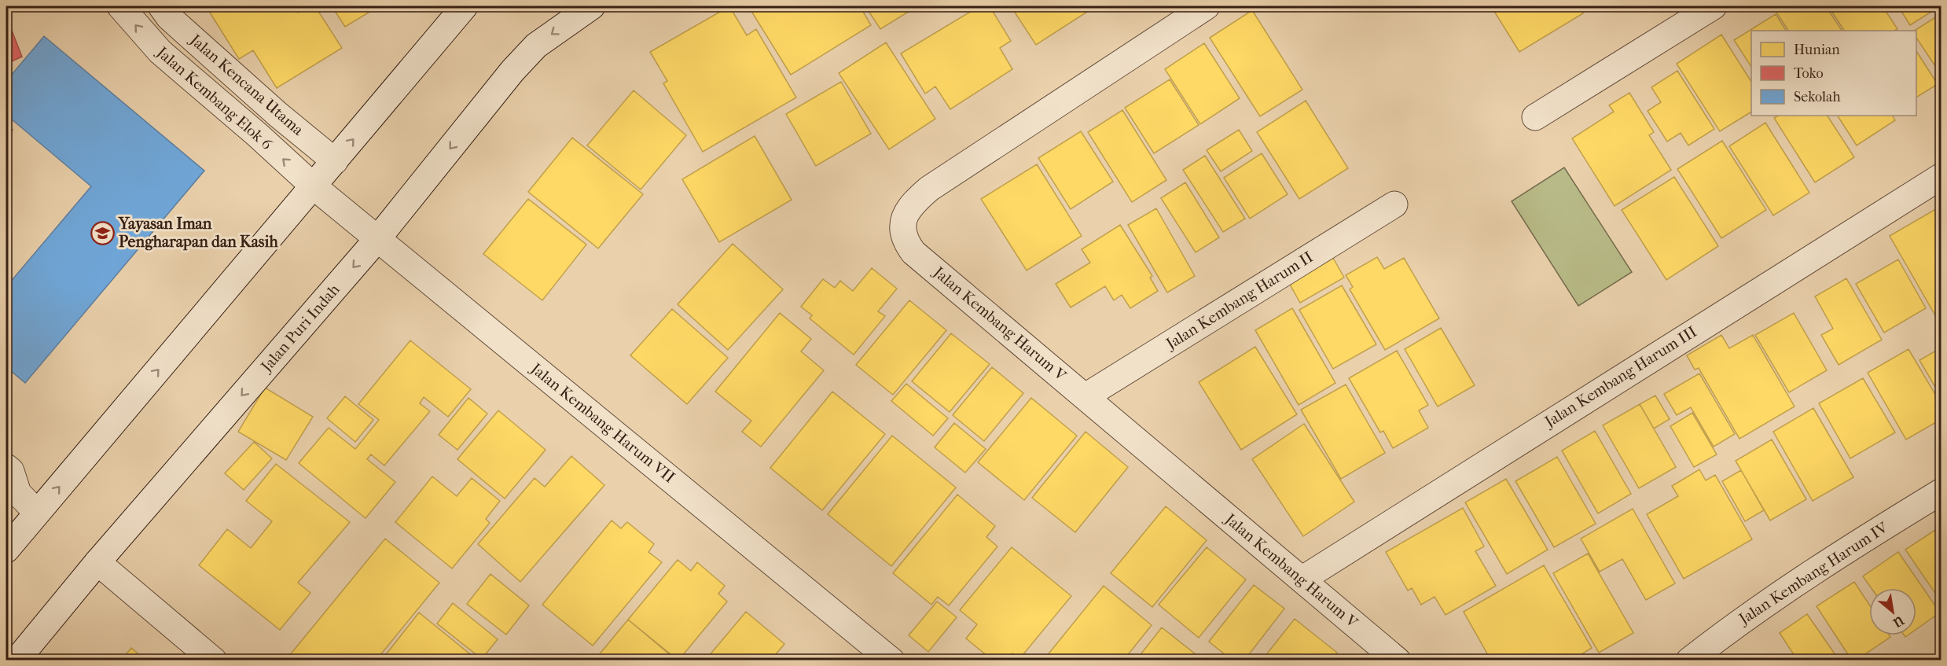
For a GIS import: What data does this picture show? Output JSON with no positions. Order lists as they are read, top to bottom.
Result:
{
  "streets": {
    "street": [
      "Jalan Kencana Utama",
      "Jalan Kembang Elok 6",
      "Jalan Kembang Harum II",
      "Jalan Kembang Harum V",
      "Jalan Puri Indah",
      "Jalan Kembang Harum III",
      "Jalan Kembang Harum VII",
      "Jalan Kembang Harum IV"
    ]
  },
  "crossings": [
    ["Jalan Kembang Elok 6", "Jalan Kembang Harum VII"],
    ["Jalan Kembang Harum II", "Jalan Kembang Harum V"],
    ["Jalan Kembang Harum V", "Jalan Kembang Harum III"],
    ["Jalan Puri Indah", "Jalan Kembang Harum VII"]
  ],
  "one_way": ["Jalan Kembang Elok 6"],
  "places": {
    "school or university": ["Yayasan Iman Pengharapan dan Kasih"]
  },
  "legend": ["Hunian", "Toko", "Sekolah"],
  "north": "bottom right"
}
